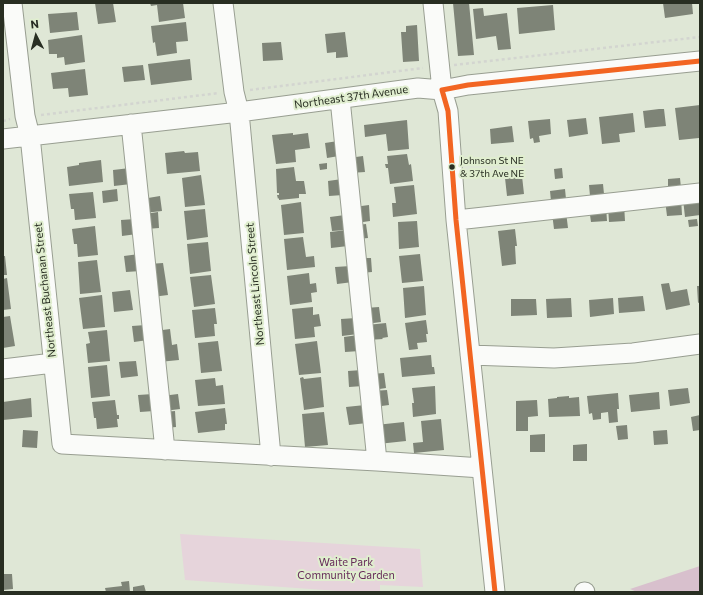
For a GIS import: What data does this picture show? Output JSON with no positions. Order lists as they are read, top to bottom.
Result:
{
  "streets": {
    "street": ["Northeast 37th Avenue", "Northeast Lincoln Street", "Northeast Buchanan Street"]
  },
  "crossings": [
    ["Northeast 37th Avenue", "Northeast Lincoln Street"],
    ["Northeast 37th Avenue", "Northeast Buchanan Street"]
  ],
  "parks": ["Waite Park Community Garden"],
  "places": ["Johnson St NE & 37th Ave NE"],
  "north": "top"
}
